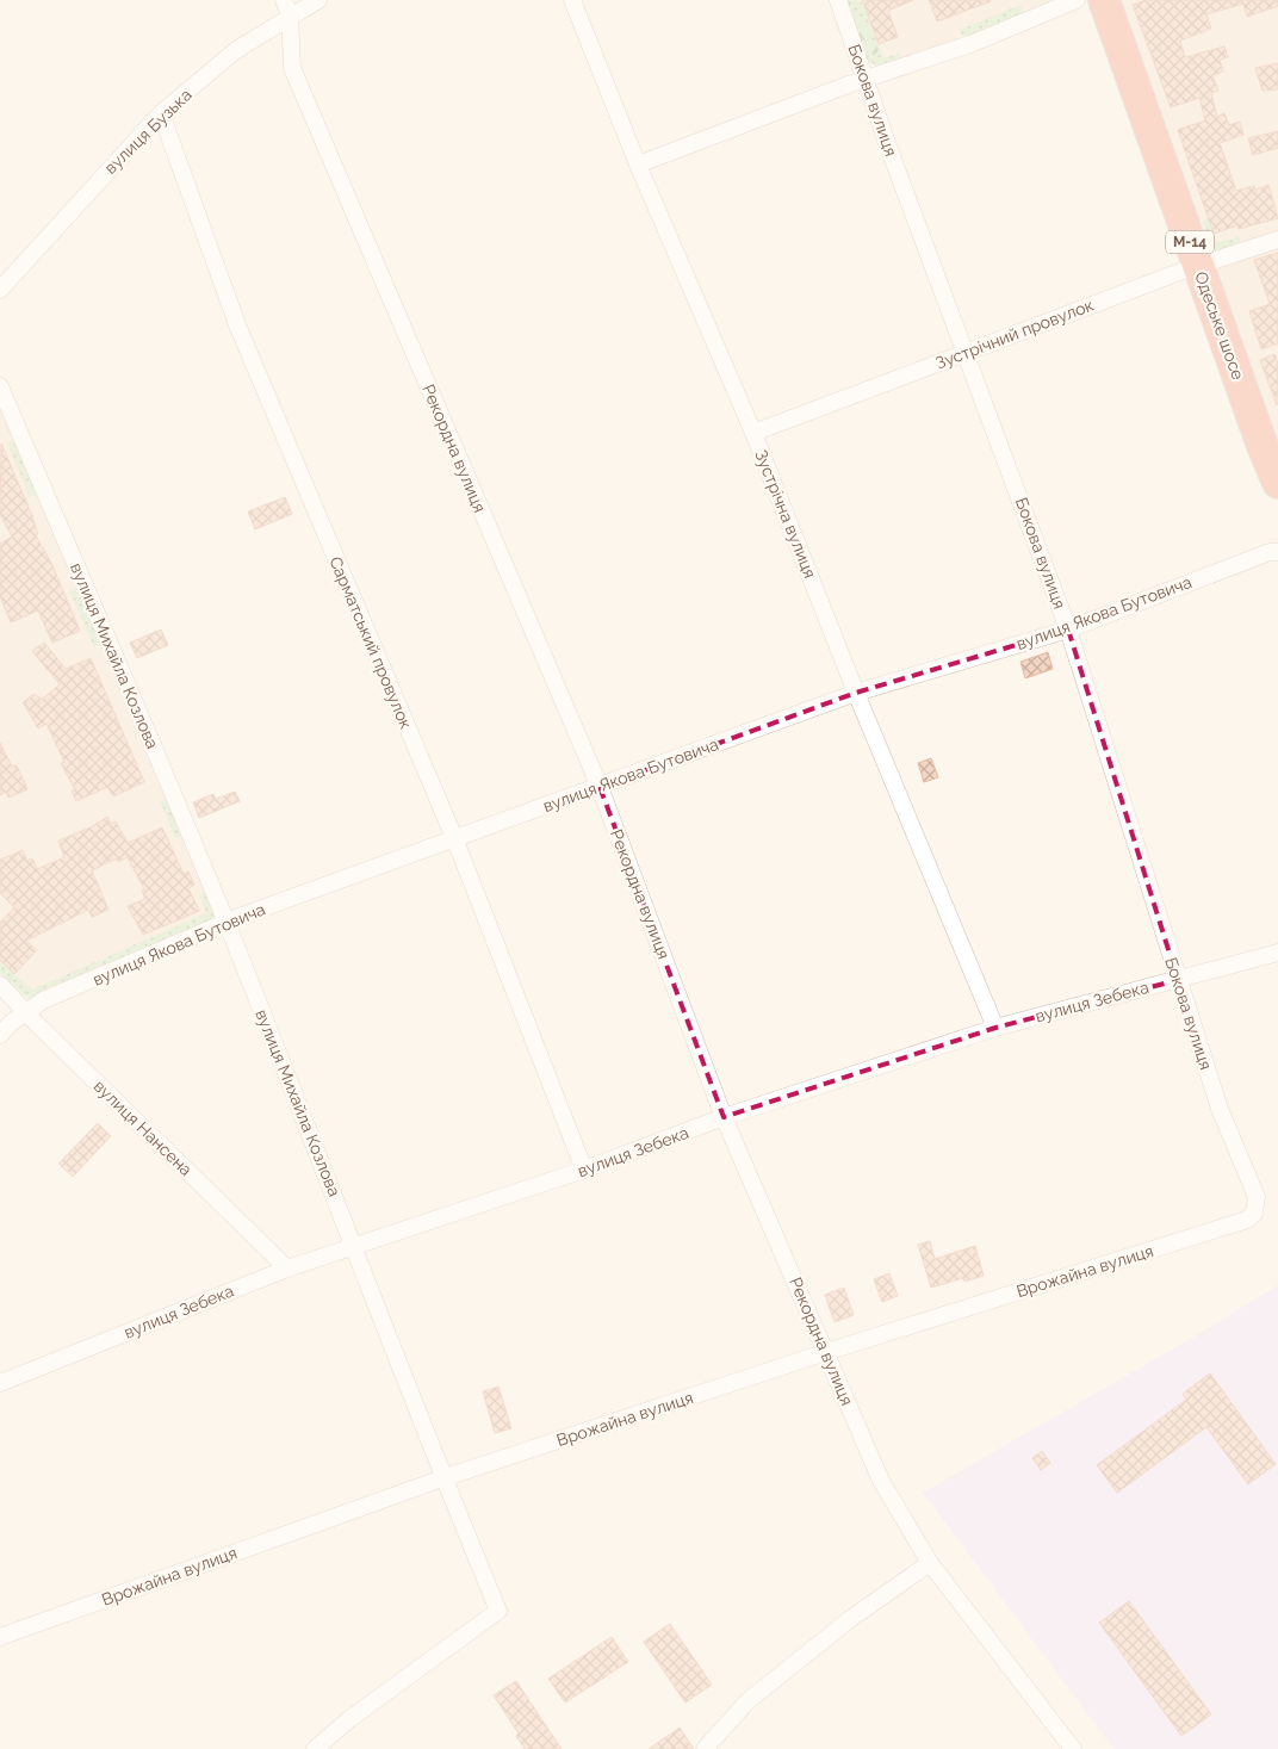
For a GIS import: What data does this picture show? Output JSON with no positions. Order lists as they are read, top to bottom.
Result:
{
  "streets": {
    "highway": ["М-14", "Одеське шосе"],
    "street": [
      "Бокова вулиця",
      "вулиця Бузька",
      "Зустрічний провулок",
      "Рекордна вулиця",
      "Зустрічна вулиця",
      "вулиця Якова Бутовича",
      "Сарматський провулок",
      "вулиця Михайла Козлова",
      "вулиця Зебека",
      "вулиця Нансена",
      "Врожайна вулиця"
    ]
  },
  "crossings": [
    ["Бокова вулиця", "Зустрічний провулок"],
    ["Бокова вулиця", "вулиця Якова Бутовича"],
    ["Бокова вулиця", "вулиця Зебека"],
    ["Бокова вулиця", "Врожайна вулиця"],
    ["вулиця Бузька", "Рекордна вулиця"],
    ["вулиця Бузька", "Сарматський провулок"],
    ["Одеське шосе", "Зустрічний провулок"],
    ["Зустрічний провулок", "Зустрічна вулиця"],
    ["Рекордна вулиця", "вулиця Якова Бутовича"],
    ["Рекордна вулиця", "вулиця Зебека"],
    ["Рекордна вулиця", "Врожайна вулиця"],
    ["Зустрічна вулиця", "вулиця Якова Бутовича"],
    ["Зустрічна вулиця", "вулиця Зебека"],
    ["вулиця Якова Бутовича", "Сарматський провулок"],
    ["вулиця Якова Бутовича", "вулиця Михайла Козлова"],
    ["вулиця Якова Бутовича", "вулиця Нансена"],
    ["Сарматський провулок", "вулиця Зебека"],
    ["вулиця Михайла Козлова", "вулиця Зебека"],
    ["вулиця Михайла Козлова", "Врожайна вулиця"],
    ["вулиця Зебека", "вулиця Нансена"]
  ]
}
